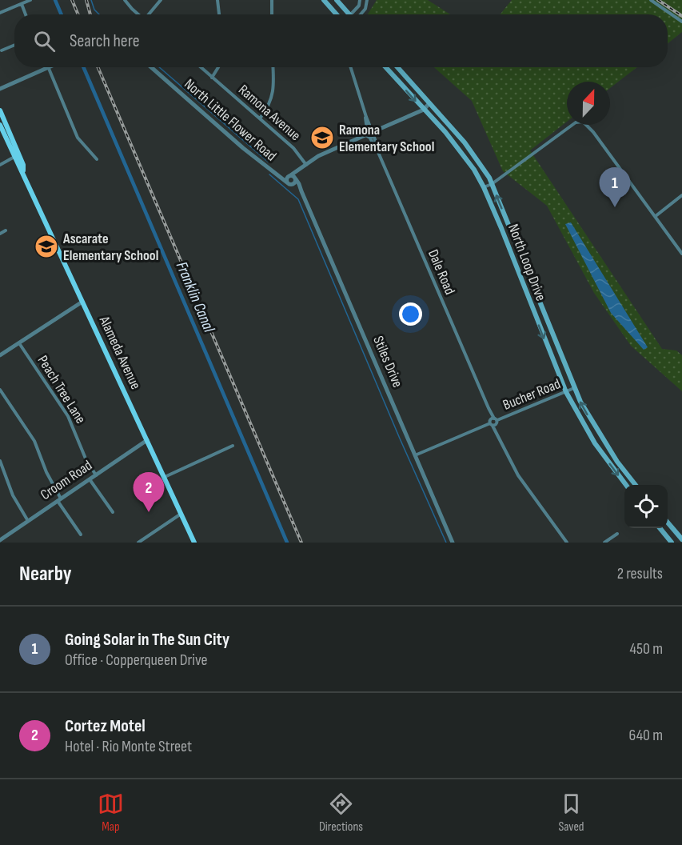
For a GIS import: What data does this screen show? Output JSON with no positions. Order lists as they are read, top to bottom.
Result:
{
  "streets": {
    "main road": ["North Loop Drive", "Alameda Avenue"],
    "street": [
      "Ramona Avenue",
      "North Little Flower Road",
      "Dale Road",
      "Stiles Drive",
      "Peach Tree Lane",
      "Bucher Road",
      "Croom Road"
    ]
  },
  "crossings": [
    ["North Little Flower Road", "Stiles Drive"],
    ["North Loop Drive", "Bucher Road"],
    ["Dale Road", "Bucher Road"],
    ["Alameda Avenue", "Croom Road"],
    ["Stiles Drive", "Bucher Road"],
    ["Peach Tree Lane", "Croom Road"]
  ],
  "water": ["Franklin Canal"],
  "places": {
    "school or university": ["Ramona Elementary School", "Ascarate Elementary School"]
  },
  "north": "top",
  "page": {
    "search": "Search here",
    "pins": ["1", "2"],
    "heading": ["Nearby", "2 results"],
    "list": [
      {
        "mark": "1",
        "name": "Going Solar in The Sun City",
        "note": "Office · Copperqueen Drive",
        "value": "450 m"
      },
      {
        "mark": "2",
        "name": "Cortez Motel",
        "note": "Hotel · Rio Monte Street",
        "value": "640 m"
      }
    ],
    "nav": ["Map", "Directions", "Saved"]
  }
}
